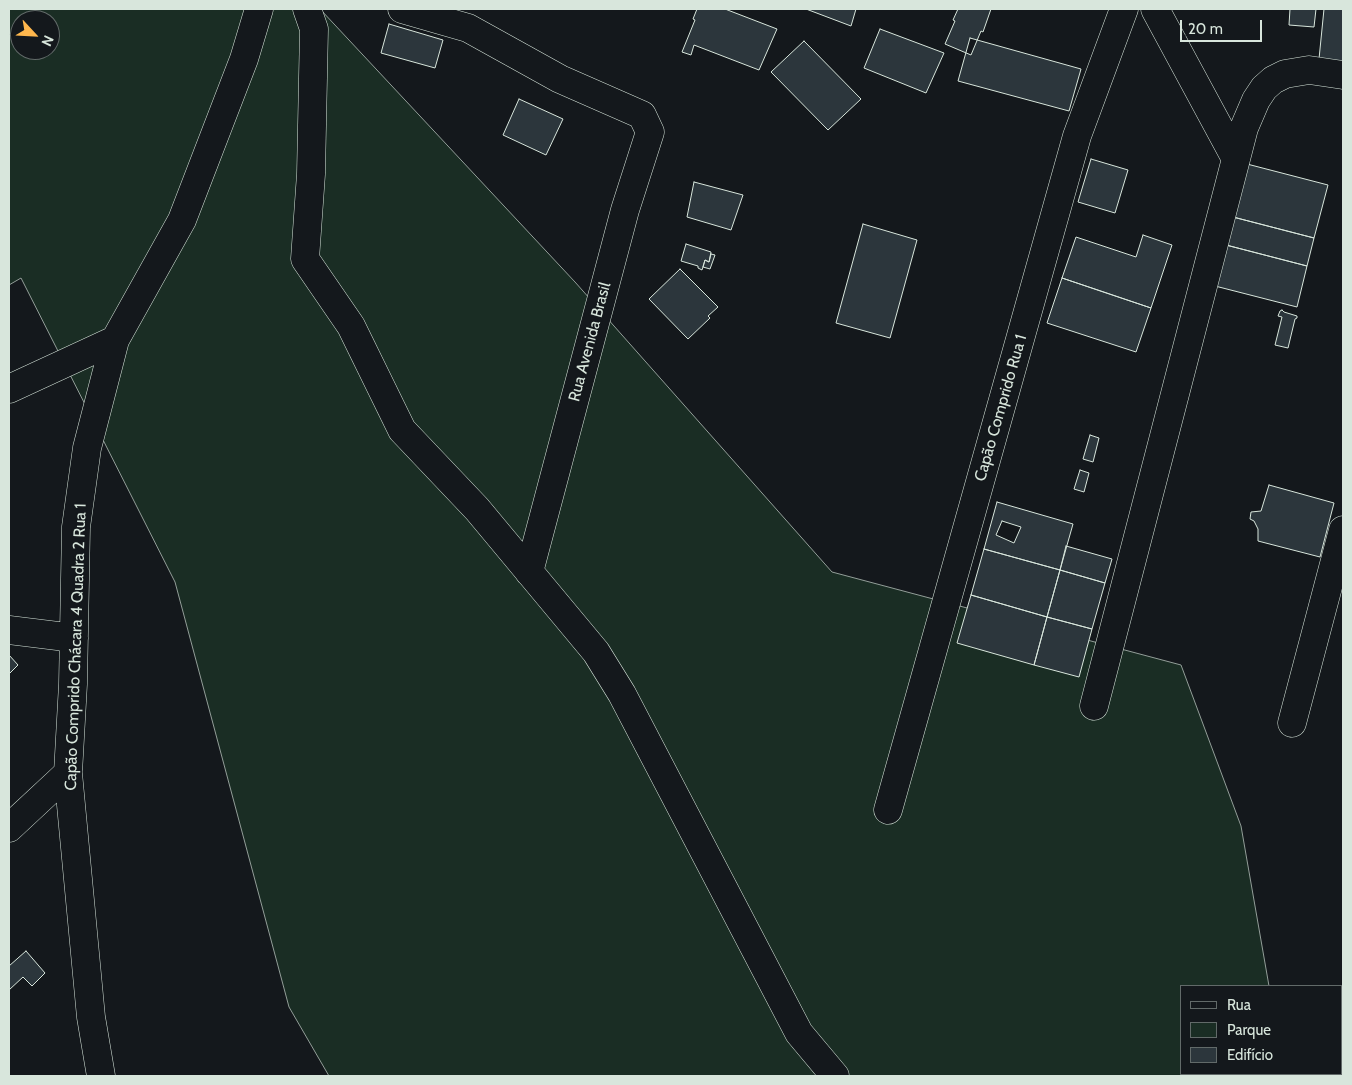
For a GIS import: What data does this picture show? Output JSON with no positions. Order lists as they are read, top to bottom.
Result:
{
  "streets": {
    "street": ["Rua Avenida Brasil", "Capão Comprido Rua 1", "Capão Comprido Chácara 4 Quadra 2 Rua 1"]
  },
  "legend": ["Rua", "Parque", "Edifício"],
  "scale_bar": "20 m",
  "north": "bottom right"
}
